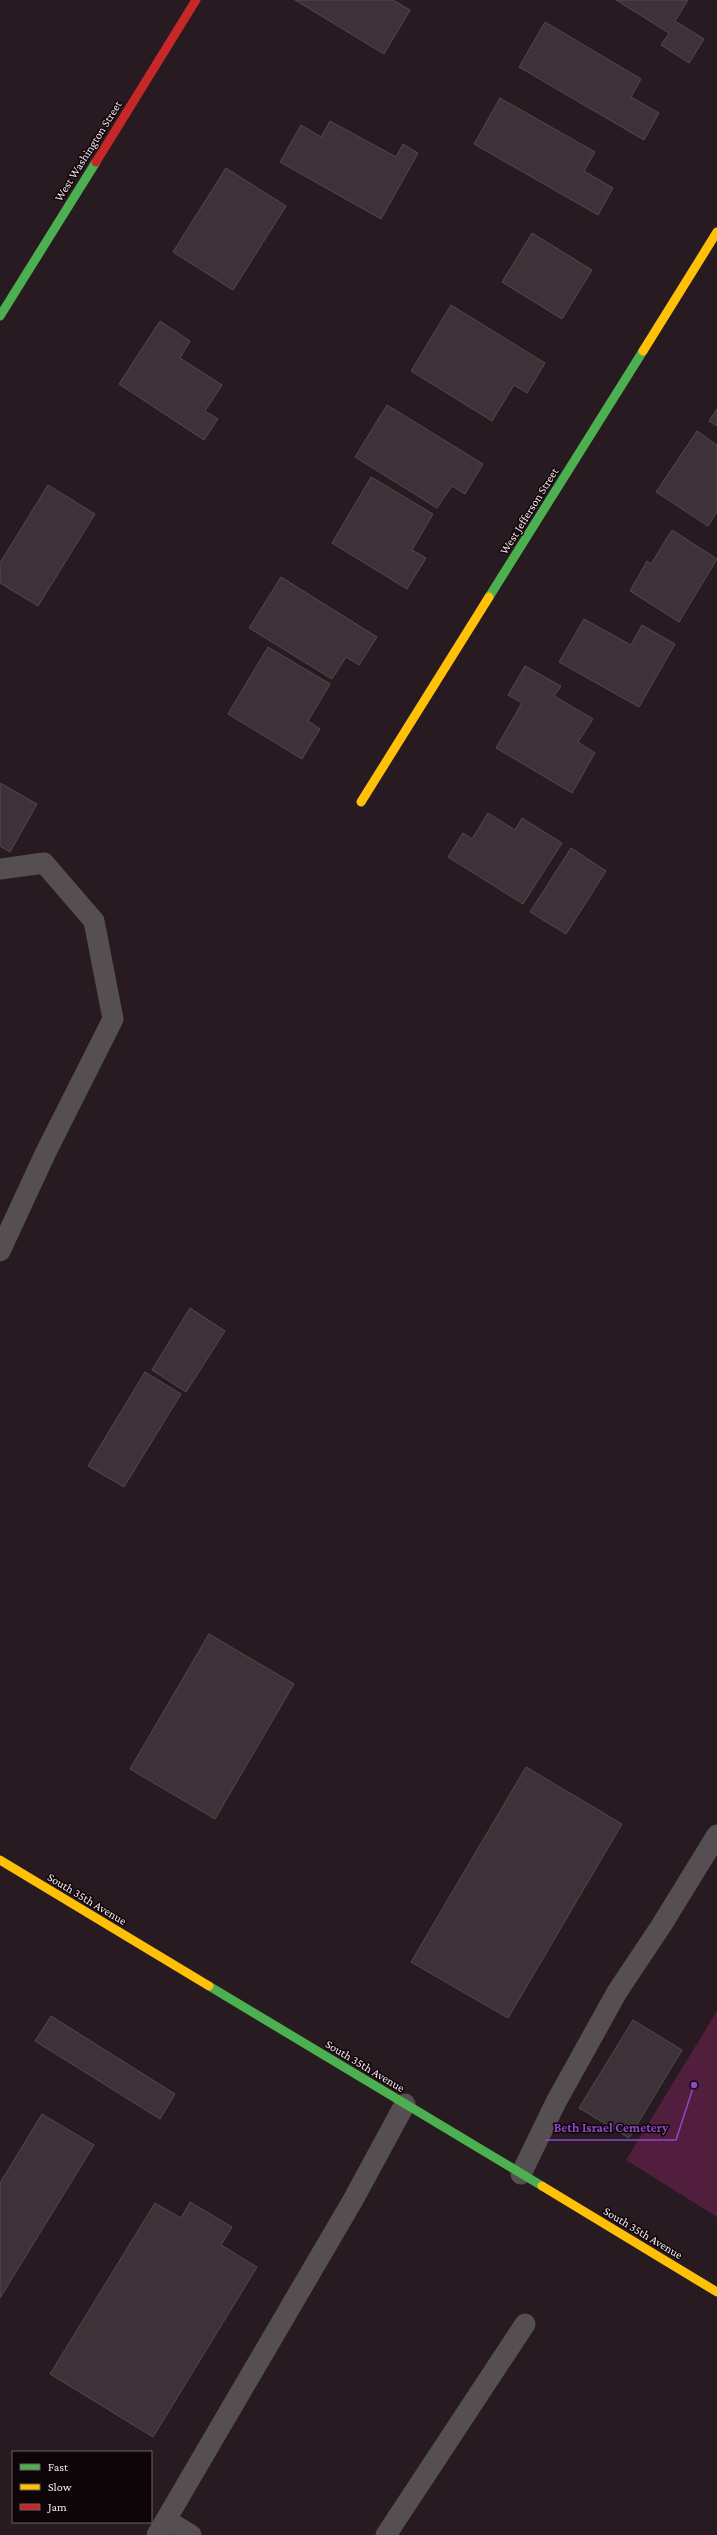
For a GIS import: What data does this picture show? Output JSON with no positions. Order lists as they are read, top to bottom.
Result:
{
  "streets": {
    "street": ["West Washington Street", "West Jefferson Street", "South 35th Avenue"]
  },
  "places": ["Beth Israel Cemetery"],
  "legend": ["Fast", "Slow", "Jam"]
}
